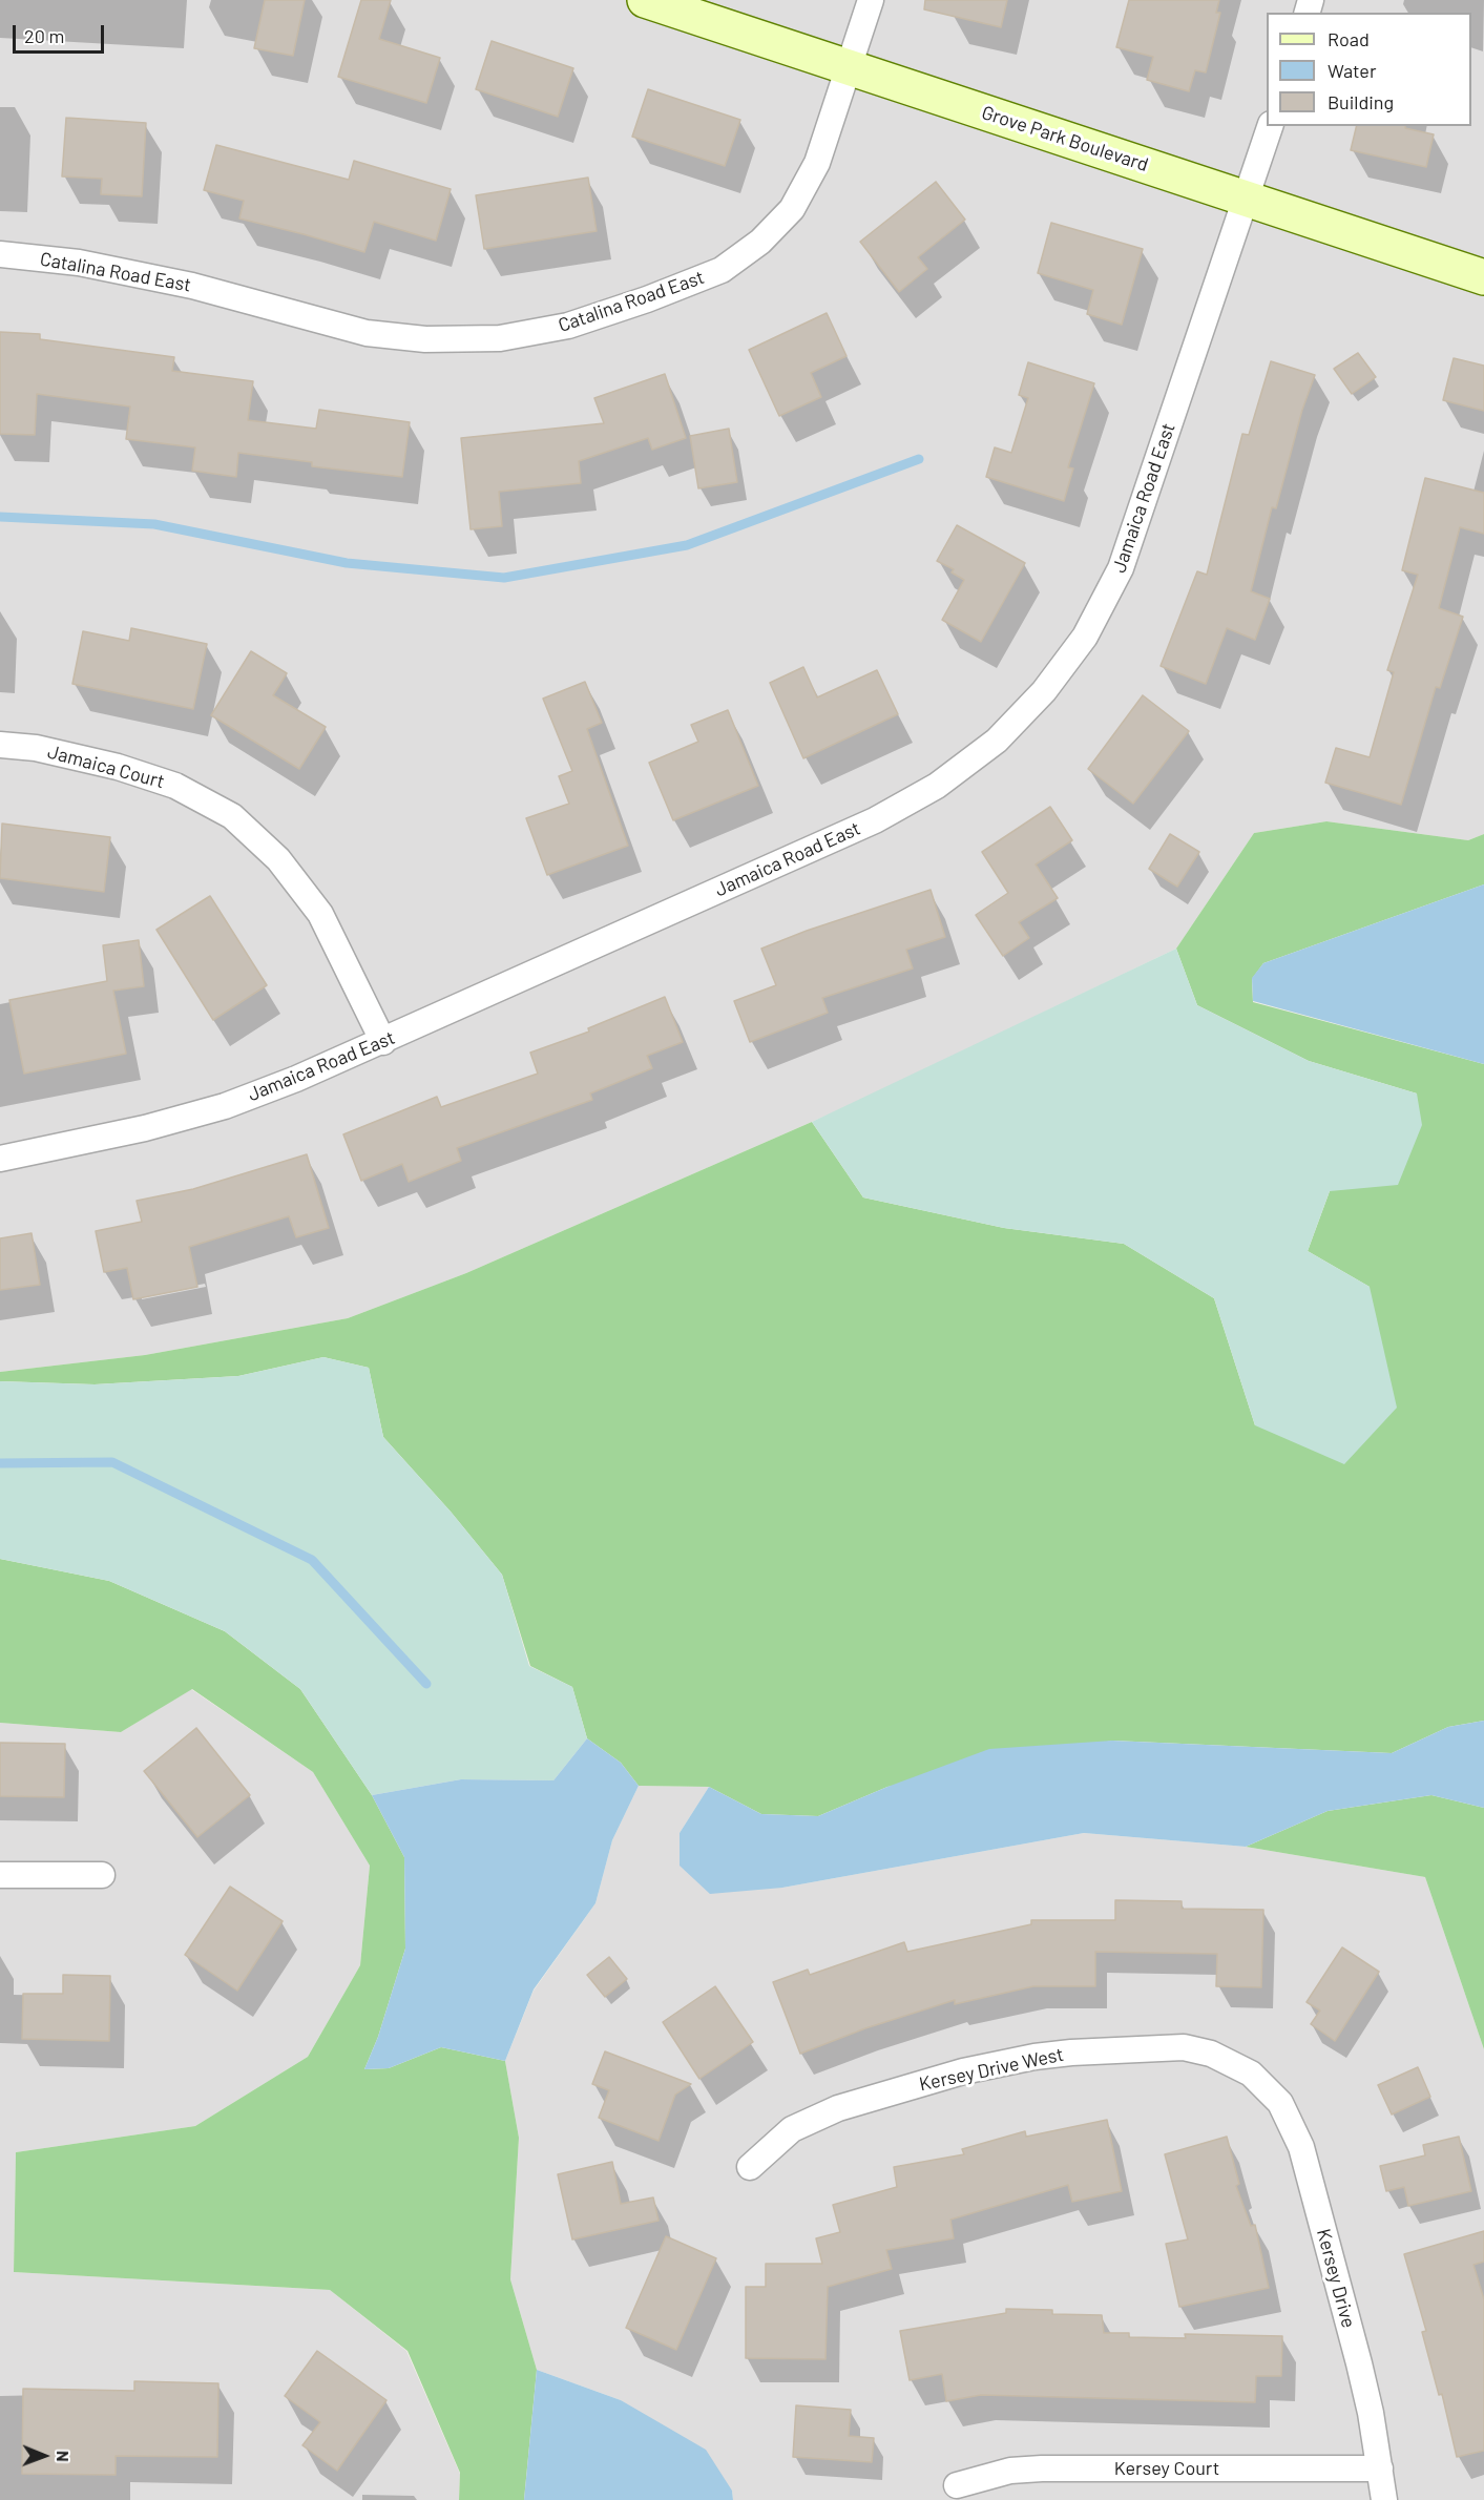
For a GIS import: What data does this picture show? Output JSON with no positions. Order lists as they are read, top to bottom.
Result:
{
  "streets": {
    "street": [
      "Grove Park Boulevard",
      "Catalina Road East",
      "Jamaica Road East",
      "Jamaica Court",
      "Kersey Drive West",
      "Kersey Drive",
      "Kersey Court"
    ]
  },
  "crossings": [
    ["Grove Park Boulevard", "Catalina Road East"],
    ["Grove Park Boulevard", "Jamaica Road East"],
    ["Jamaica Road East", "Jamaica Court"],
    ["Kersey Drive West", "Kersey Drive"],
    ["Kersey Drive", "Kersey Court"]
  ],
  "legend": ["Road", "Water", "Building"],
  "scale_bar": "20 m",
  "north": "right"
}
